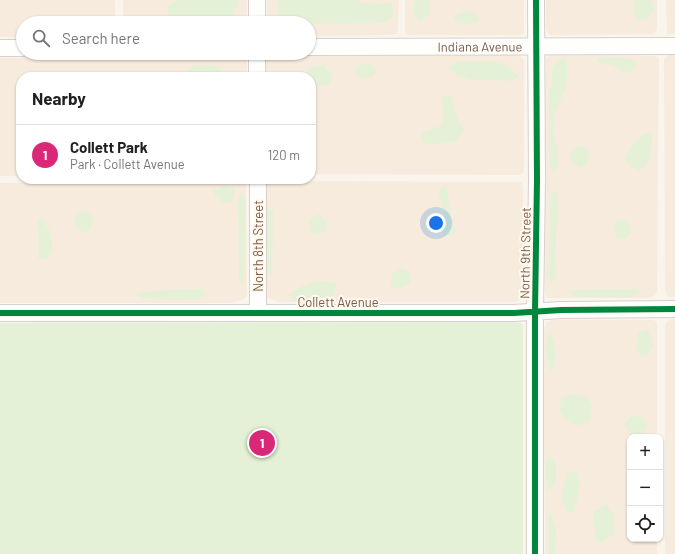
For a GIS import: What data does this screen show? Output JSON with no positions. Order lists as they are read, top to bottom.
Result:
{
  "streets": {
    "street": [
      "Indiana Avenue",
      "North 8th Street",
      "North 9th Street",
      "Collett Avenue"
    ]
  },
  "crossings": [
    ["Indiana Avenue", "North 9th Street"],
    ["North 8th Street", "Collett Avenue"],
    ["North 9th Street", "Collett Avenue"]
  ],
  "page": {
    "search": "Search here",
    "heading": "Nearby",
    "list": [
      {
        "mark": "1",
        "name": "Collett Park",
        "note": "Park · Collett Avenue",
        "value": "120 m"
      }
    ],
    "pins": "1",
    "map_buttons": ["+", "−"]
  }
}
